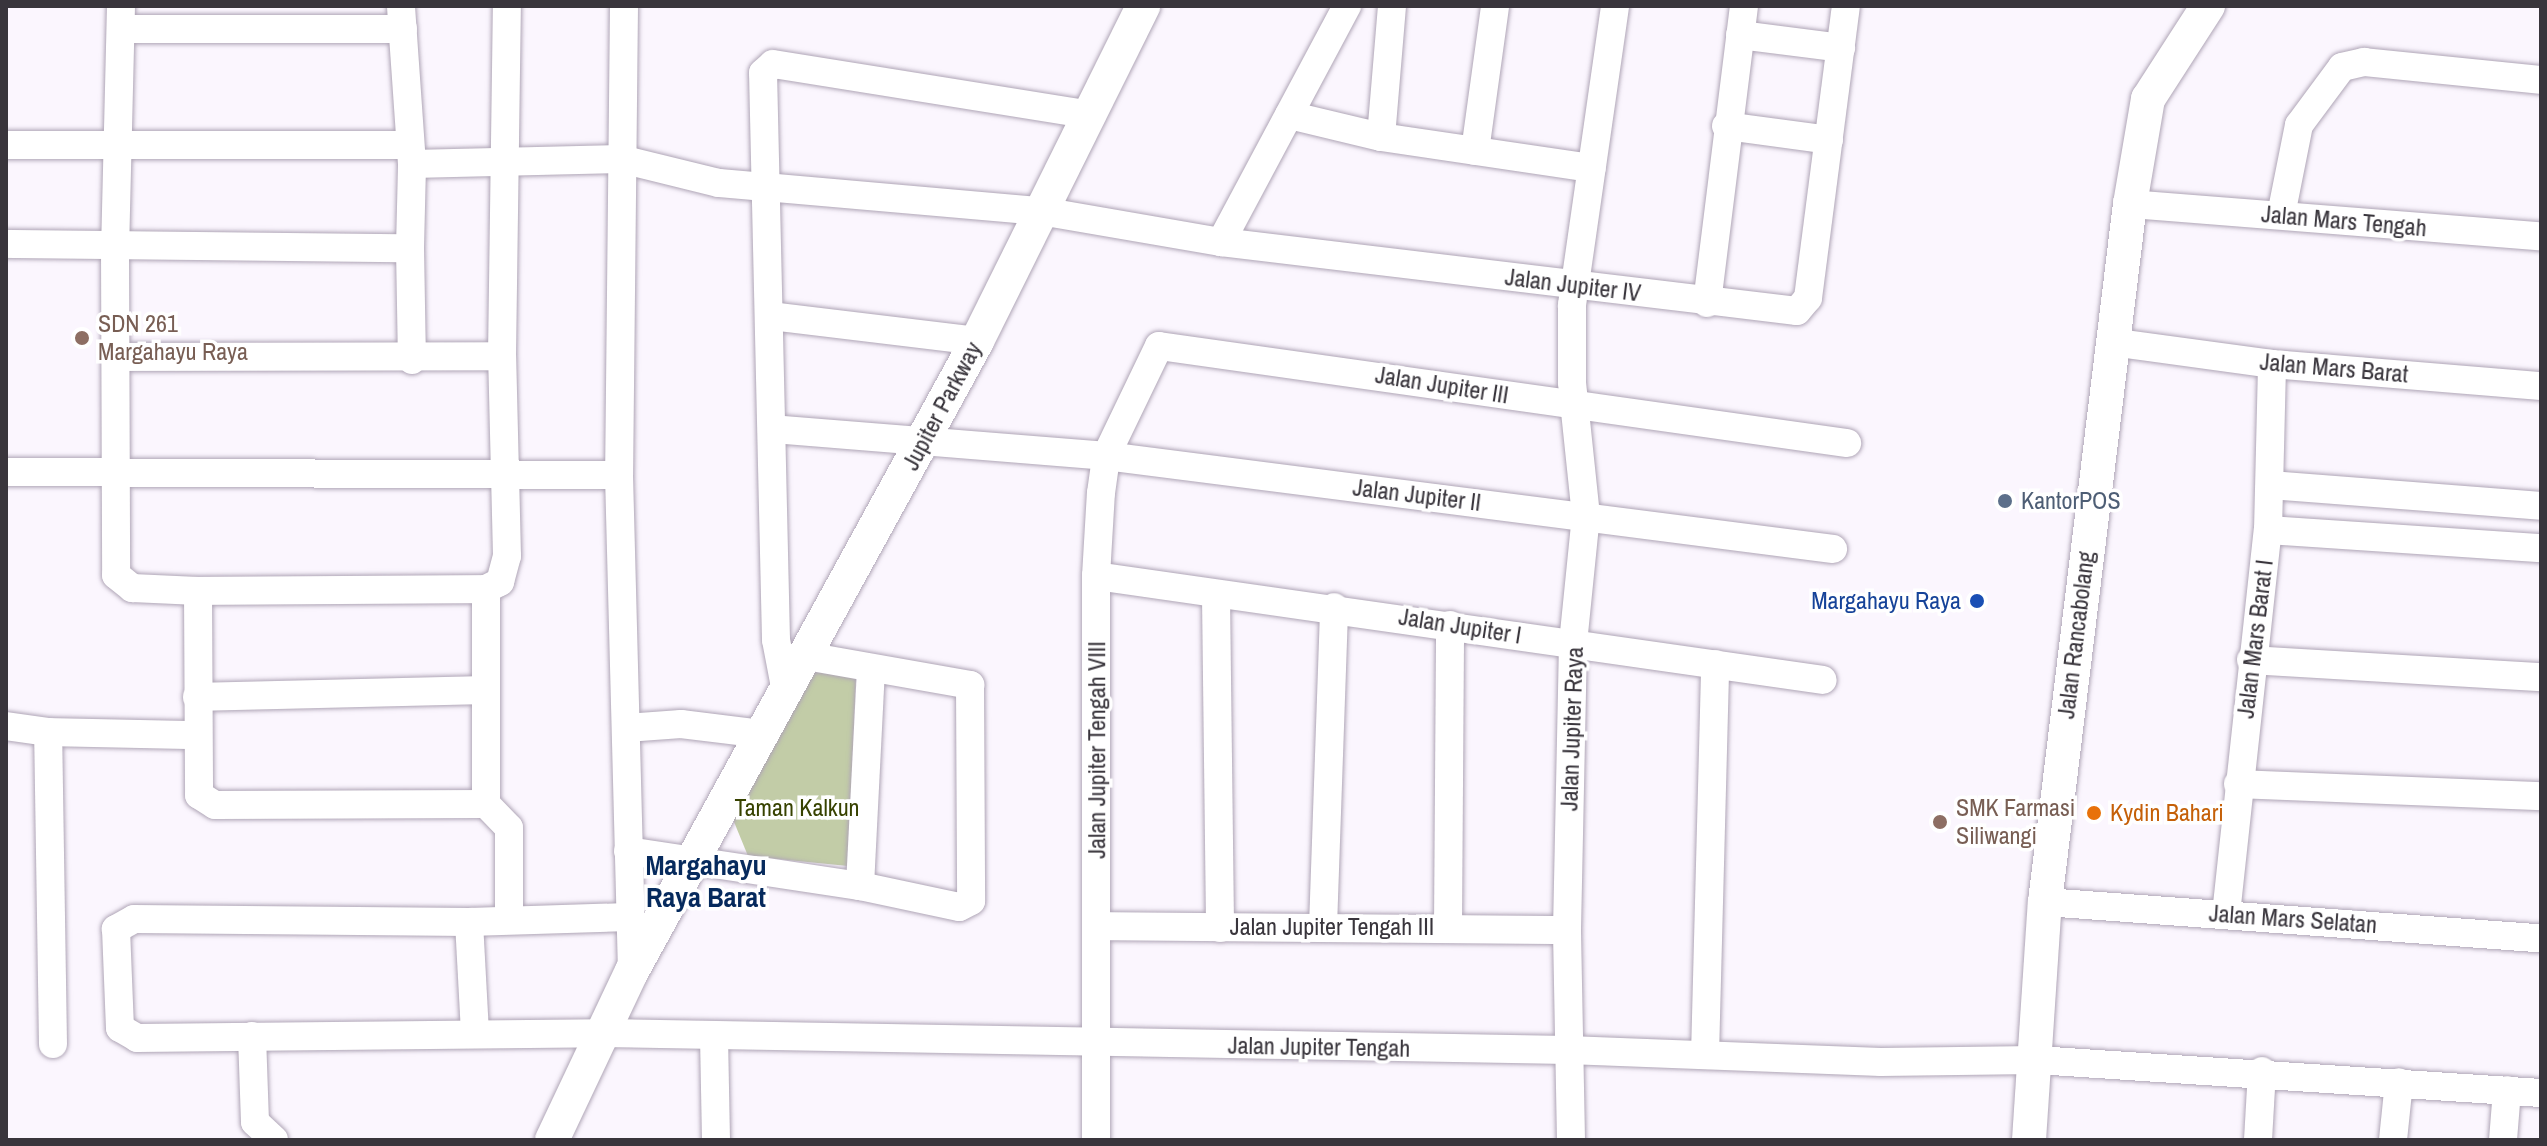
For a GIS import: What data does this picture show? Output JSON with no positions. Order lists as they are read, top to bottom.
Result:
{
  "streets": {
    "street": [
      "Jalan Mars Tengah",
      "Jalan Jupiter IV",
      "Jalan Mars Barat",
      "Jalan Jupiter III",
      "Jupiter Parkway",
      "Jalan Jupiter II",
      "Jalan Jupiter I",
      "Jalan Rancabolang",
      "Jalan Mars Barat I",
      "Jalan Jupiter Raya",
      "Jalan Jupiter Tengah VIII",
      "Jalan Mars Selatan",
      "Jalan Jupiter Tengah III",
      "Jalan Jupiter Tengah"
    ]
  },
  "crossings": [
    ["Jalan Mars Tengah", "Jalan Rancabolang"],
    ["Jalan Jupiter IV", "Jupiter Parkway"],
    ["Jalan Jupiter IV", "Jalan Jupiter Raya"],
    ["Jalan Mars Barat", "Jalan Rancabolang"],
    ["Jalan Mars Barat", "Jalan Mars Barat I"],
    ["Jalan Jupiter III", "Jalan Jupiter II"],
    ["Jalan Jupiter III", "Jalan Jupiter Raya"],
    ["Jalan Jupiter III", "Jalan Jupiter Tengah VIII"],
    ["Jupiter Parkway", "Jalan Jupiter II"],
    ["Jupiter Parkway", "Jalan Jupiter Tengah"],
    ["Jalan Jupiter II", "Jalan Jupiter Raya"],
    ["Jalan Jupiter II", "Jalan Jupiter Tengah VIII"],
    ["Jalan Jupiter I", "Jalan Jupiter Raya"],
    ["Jalan Jupiter I", "Jalan Jupiter Tengah VIII"],
    ["Jalan Rancabolang", "Jalan Mars Selatan"],
    ["Jalan Rancabolang", "Jalan Jupiter Tengah"],
    ["Jalan Mars Barat I", "Jalan Mars Selatan"],
    ["Jalan Jupiter Raya", "Jalan Jupiter Tengah III"],
    ["Jalan Jupiter Raya", "Jalan Jupiter Tengah"],
    ["Jalan Jupiter Tengah VIII", "Jalan Jupiter Tengah III"],
    ["Jalan Jupiter Tengah VIII", "Jalan Jupiter Tengah"]
  ],
  "districts": ["Margahayu Raya Barat"],
  "parks": ["Taman Kalkun"],
  "places": [
    "SDN 261 Margahayu Raya",
    "KantorPOS",
    "Margahayu Raya",
    "Kydin Bahari",
    "SMK Farmasi Siliwangi"
  ]
}
